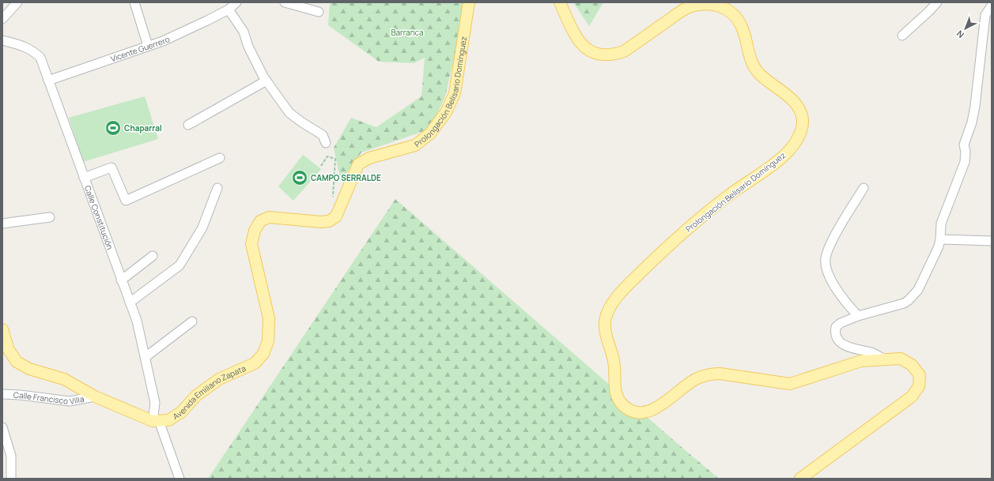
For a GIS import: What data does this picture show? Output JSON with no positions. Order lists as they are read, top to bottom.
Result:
{
  "streets": {
    "main road": ["Prolongación Belisario Domínguez", "Avenida Emiliano Zapata"],
    "street": ["Vicente Guerrero", "Calle Constitución", "Calle Francisco Villa"]
  },
  "crossings": [
    ["Vicente Guerrero", "Calle Constitución"],
    ["Prolongación Belisario Domínguez", "Avenida Emiliano Zapata"],
    ["Calle Constitución", "Avenida Emiliano Zapata"]
  ],
  "parks": ["Barranca"],
  "places": {
    "sports": ["Chaparral", "CAMPO SERRALDE"]
  },
  "north": "bottom left"
}
